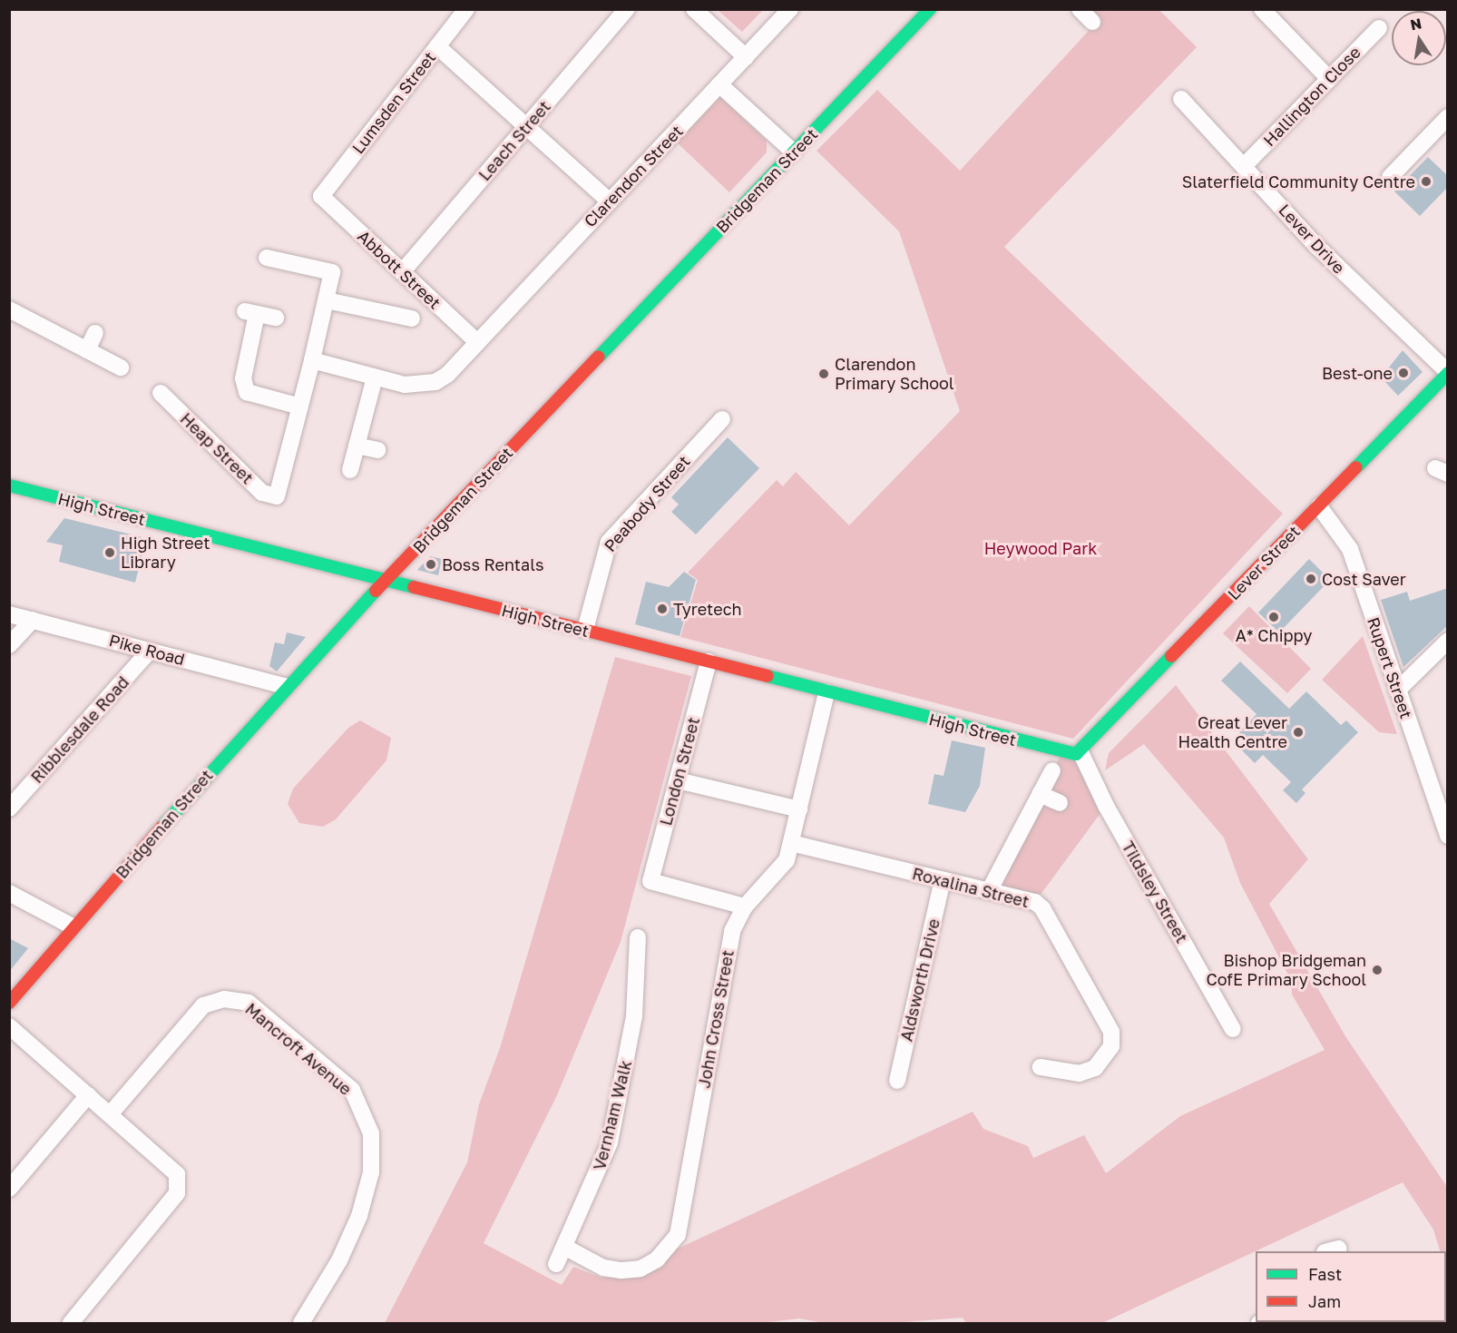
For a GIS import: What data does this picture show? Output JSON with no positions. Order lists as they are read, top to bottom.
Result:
{
  "streets": {
    "street": [
      "Hallington Close",
      "Lumsden Street",
      "Leach Street",
      "Clarendon Street",
      "Bridgeman Street",
      "Lever Drive",
      "Abbott Street",
      "Heap Street",
      "Peabody Street",
      "High Street",
      "Lever Street",
      "Pike Road",
      "Rupert Street",
      "Ribblesdale Road",
      "London Street",
      "Roxalina Street",
      "Tildsley Street",
      "Aldsworth Drive",
      "John Cross Street",
      "Mancroft Avenue",
      "Vernham Walk"
    ]
  },
  "crossings": [
    ["Hallington Close", "Lever Drive"],
    ["Lumsden Street", "Abbott Street"],
    ["Leach Street", "Abbott Street"],
    ["Clarendon Street", "Abbott Street"],
    ["Bridgeman Street", "High Street"],
    ["Bridgeman Street", "Pike Road"],
    ["Lever Drive", "Lever Street"],
    ["Peabody Street", "High Street"],
    ["High Street", "Lever Street"],
    ["High Street", "London Street"],
    ["High Street", "Tildsley Street"],
    ["High Street", "John Cross Street"],
    ["Lever Street", "Rupert Street"],
    ["Lever Street", "Tildsley Street"],
    ["Pike Road", "Ribblesdale Road"],
    ["London Street", "John Cross Street"],
    ["Roxalina Street", "Aldsworth Drive"],
    ["Roxalina Street", "John Cross Street"],
    ["John Cross Street", "Vernham Walk"]
  ],
  "parks": ["Heywood Park"],
  "places": [
    "Slaterfield Community Centre",
    "Best-one",
    "Clarendon Primary School",
    "High Street Library",
    "Boss Rentals",
    "Cost Saver",
    "Tyretech",
    "A* Chippy",
    "Great Lever Health Centre",
    "Bishop Bridgeman CofE Primary School"
  ],
  "legend": ["Fast", "Jam"],
  "north": "top"
}
